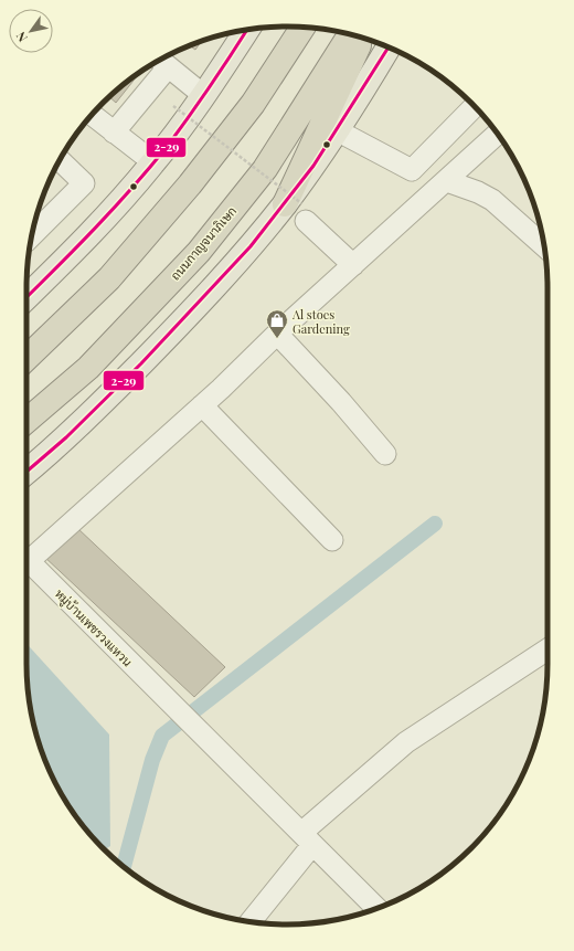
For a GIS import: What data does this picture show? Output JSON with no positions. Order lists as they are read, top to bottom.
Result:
{
  "streets": {
    "highway": ["ถนนกาญจนาภิเษก"],
    "street": ["หมู่บ้านเพชรวงแหวน"]
  },
  "places": {
    "shop": ["Al stoes Gardening"]
  },
  "lines": ["transit line 2-29"],
  "north": "bottom left"
}
